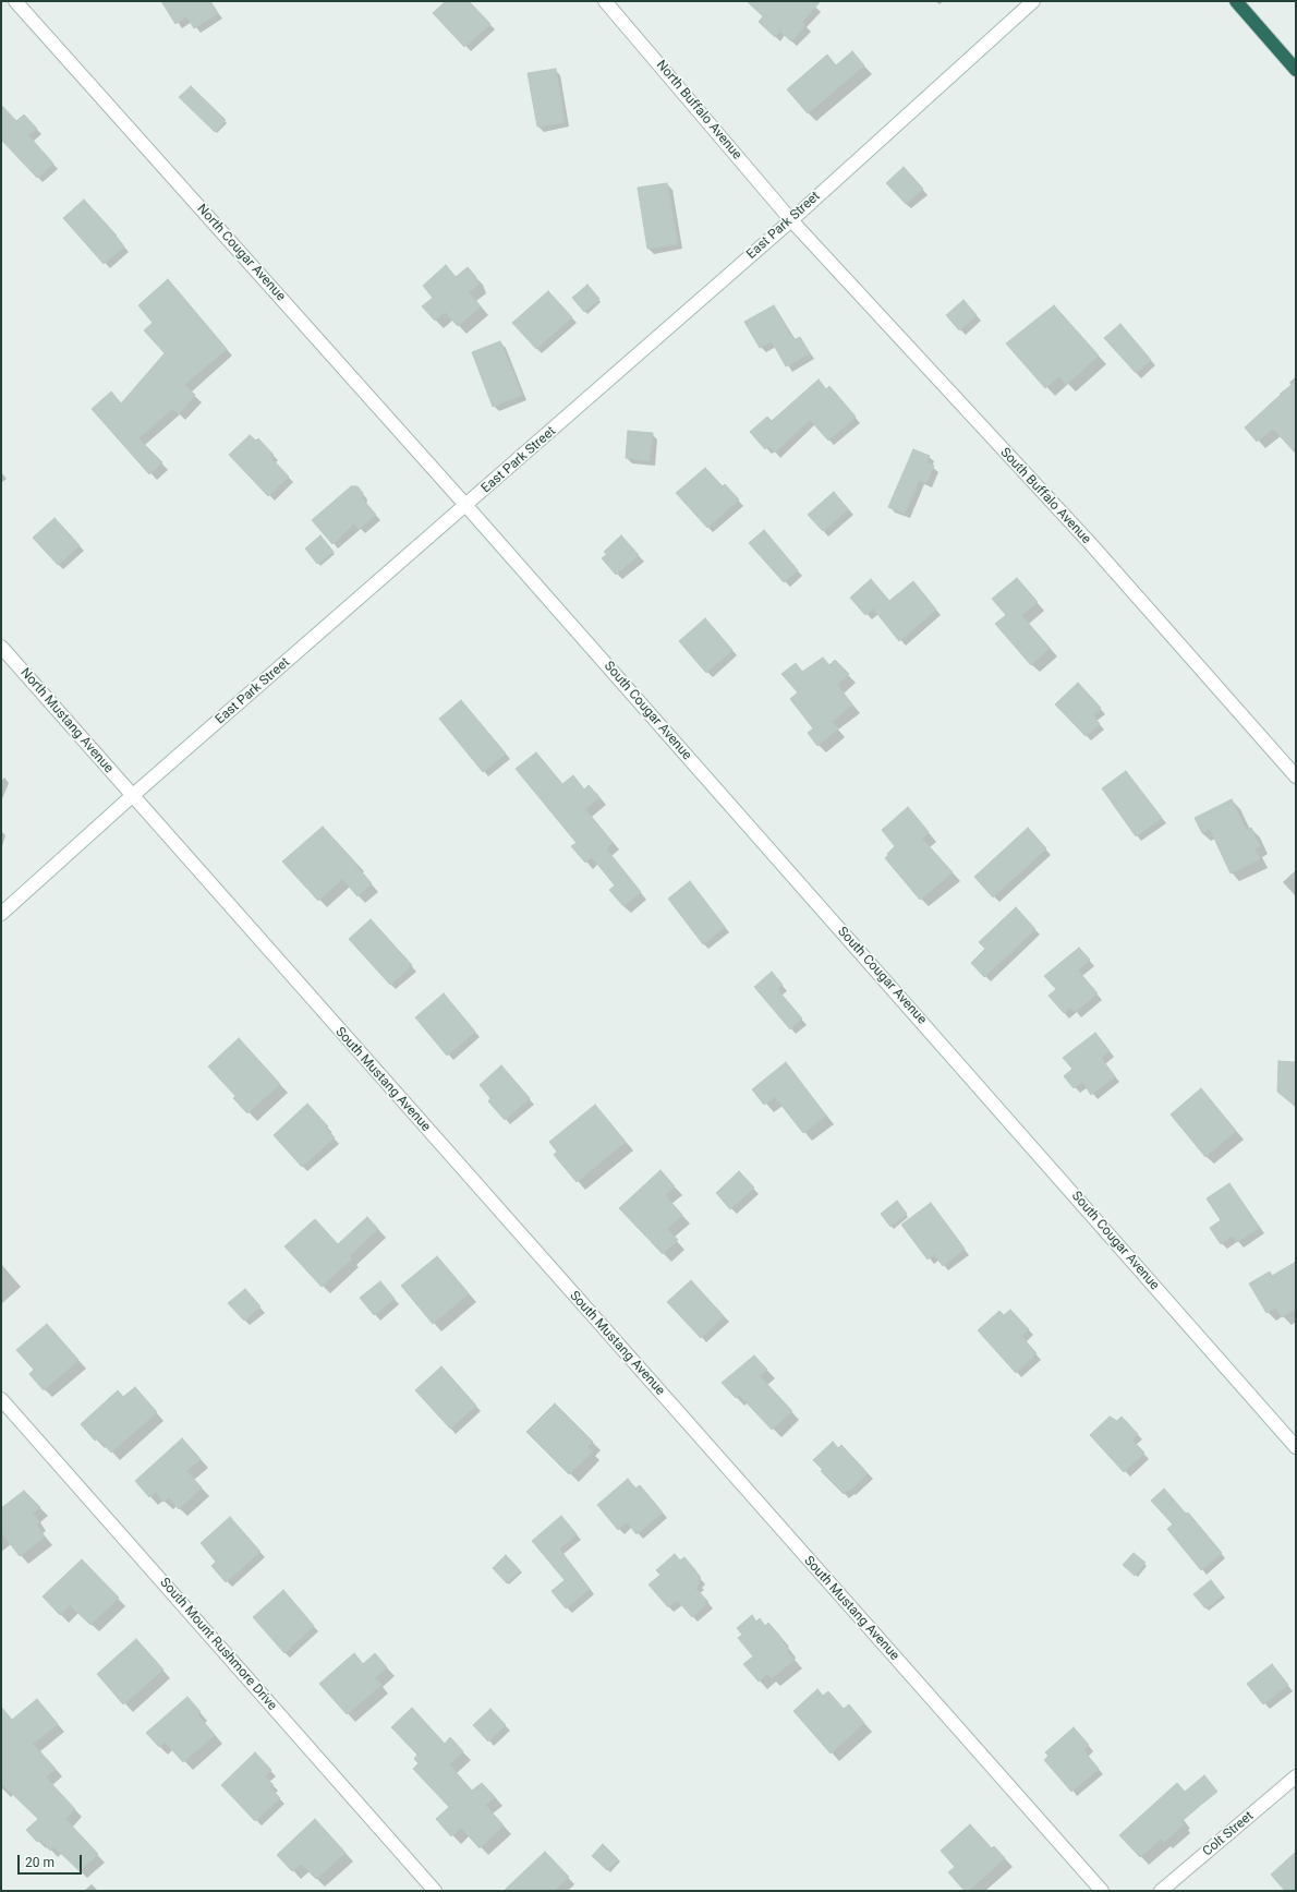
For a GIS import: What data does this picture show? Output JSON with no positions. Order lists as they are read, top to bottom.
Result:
{
  "streets": {
    "street": [
      "North Buffalo Avenue",
      "East Park Street",
      "North Cougar Avenue",
      "South Buffalo Avenue",
      "South Cougar Avenue",
      "North Mustang Avenue",
      "South Mustang Avenue",
      "South Mount Rushmore Drive",
      "Colt Street"
    ]
  },
  "crossings": [
    ["North Buffalo Avenue", "East Park Street"],
    ["North Buffalo Avenue", "South Buffalo Avenue"],
    ["East Park Street", "North Cougar Avenue"],
    ["East Park Street", "South Buffalo Avenue"],
    ["East Park Street", "South Cougar Avenue"],
    ["East Park Street", "North Mustang Avenue"],
    ["East Park Street", "South Mustang Avenue"],
    ["North Cougar Avenue", "South Cougar Avenue"],
    ["North Mustang Avenue", "South Mustang Avenue"]
  ],
  "scale_bar": "20 m"
}
